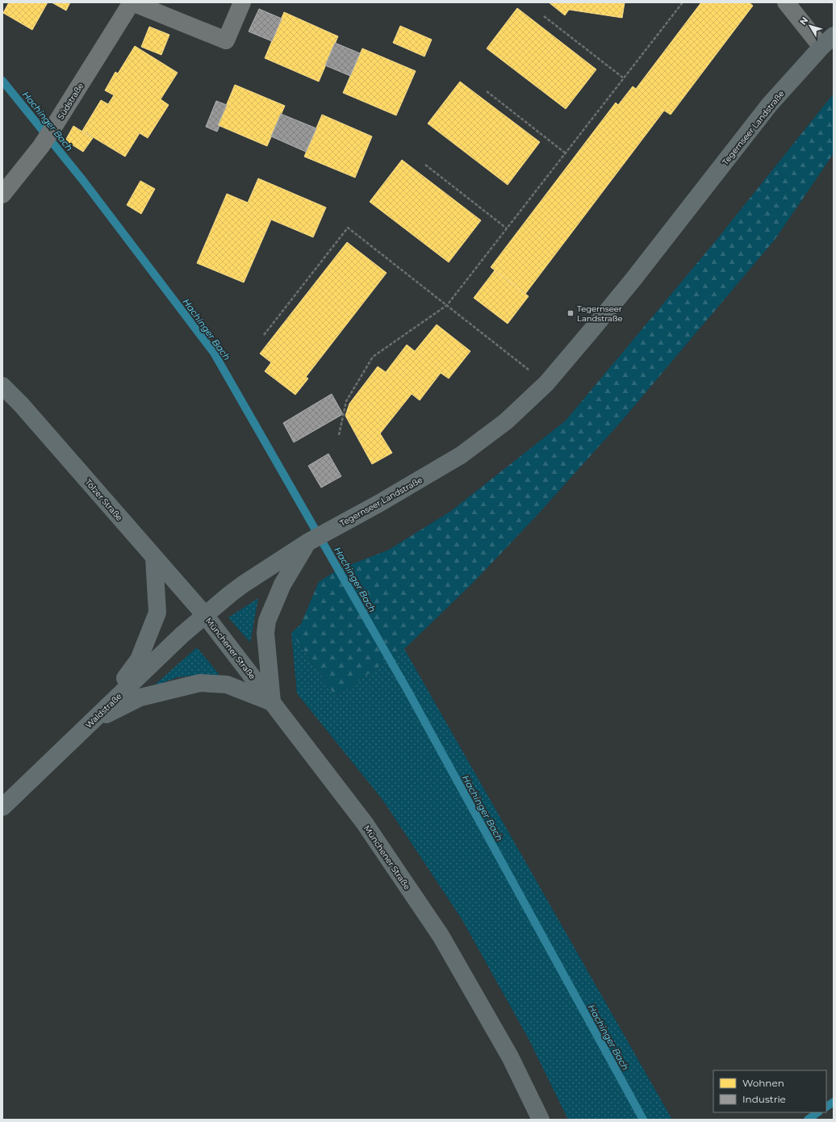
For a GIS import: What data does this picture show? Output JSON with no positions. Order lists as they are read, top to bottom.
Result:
{
  "streets": {
    "main road": [
      "Tegernseer Landstraße",
      "Tölzer Straße",
      "Münchener Straße",
      "Waldstraße"
    ],
    "street": ["Südstraße"]
  },
  "crossings": [
    ["Tegernseer Landstraße", "Tölzer Straße"],
    ["Tegernseer Landstraße", "Münchener Straße"],
    ["Tegernseer Landstraße", "Waldstraße"],
    ["Tölzer Straße", "Münchener Straße"],
    ["Tölzer Straße", "Waldstraße"],
    ["Münchener Straße", "Waldstraße"]
  ],
  "water": ["Hachinger Bach"],
  "places": {
    "transit": ["Tegernseer Landstraße"]
  },
  "legend": ["Wohnen", "Industrie"],
  "north": "top left"
}
